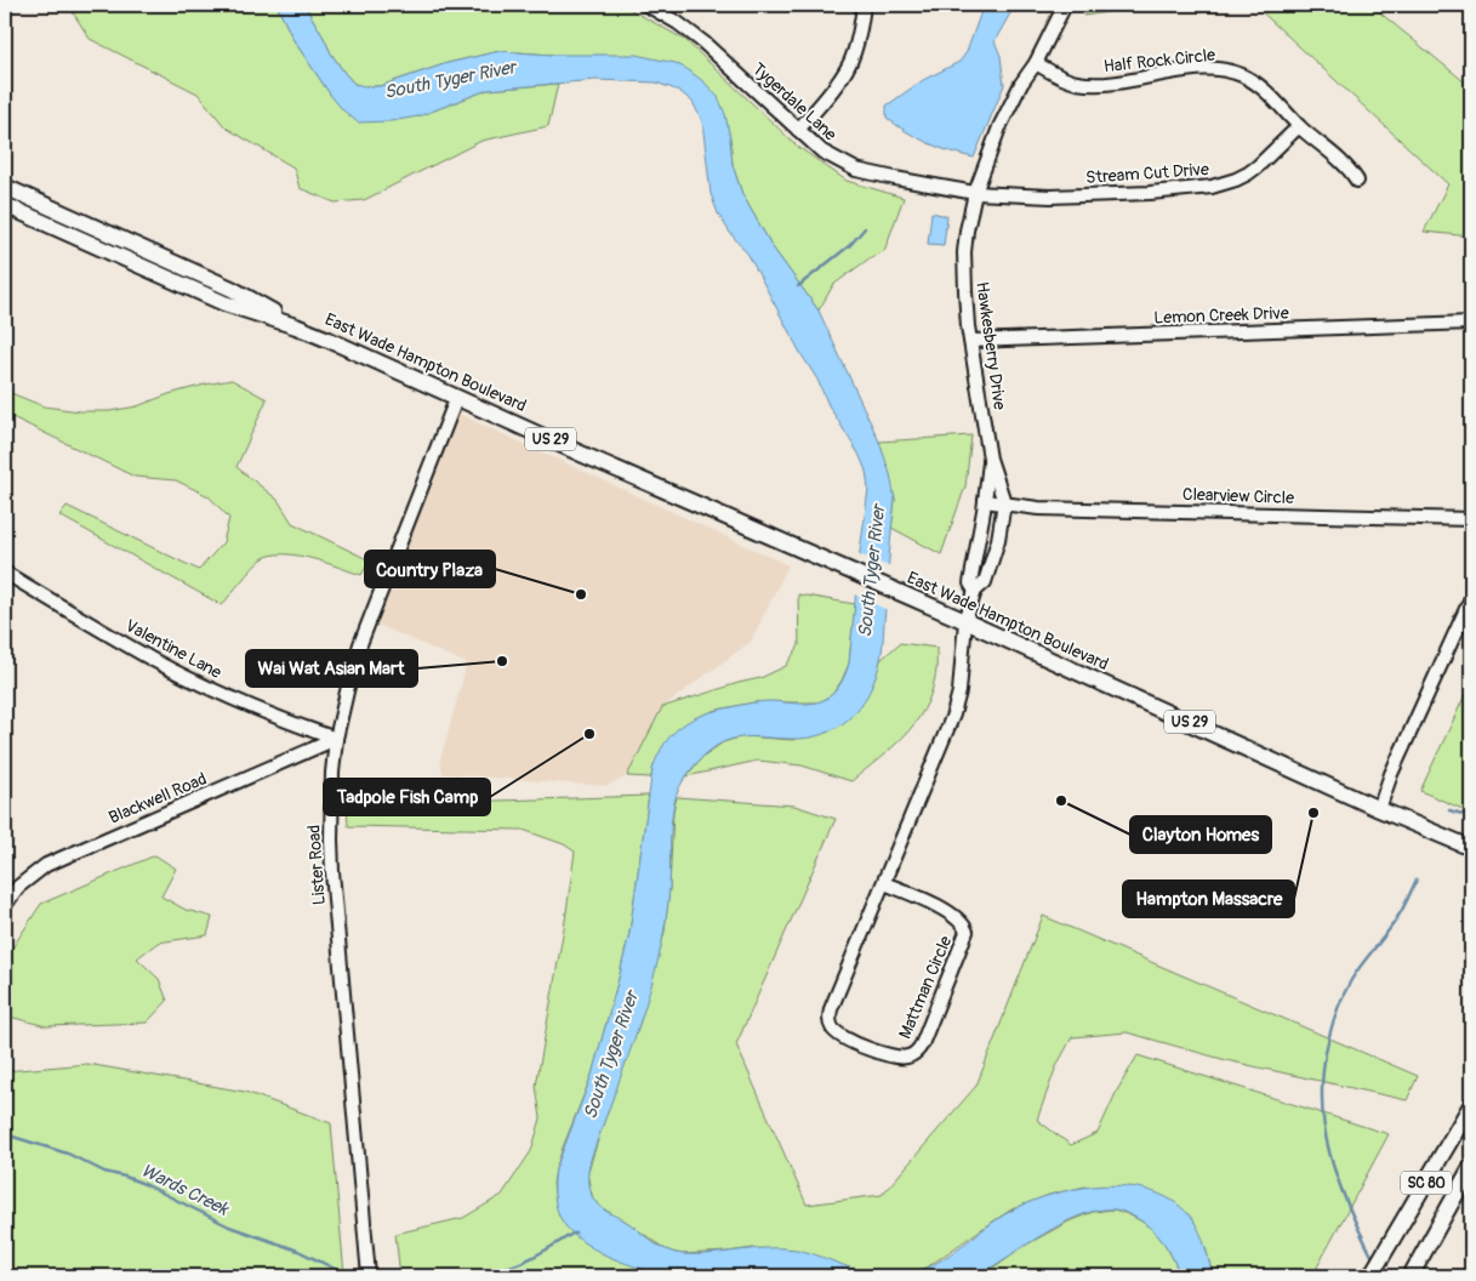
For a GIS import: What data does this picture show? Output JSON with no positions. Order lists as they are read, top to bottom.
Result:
{
  "streets": {
    "main road": ["East Wade Hampton Boulevard", "US 29", "SC 80"],
    "street": [
      "Half Rock Circle",
      "Tygerdale Lane",
      "Stream Cut Drive",
      "Lemon Creek Drive",
      "Hawkesberry Drive",
      "Clearview Circle",
      "Valentine Lane",
      "Blackwell Road",
      "Lister Road",
      "Mattman Circle"
    ]
  },
  "crossings": [
    ["Half Rock Circle", "Stream Cut Drive"],
    ["Half Rock Circle", "Hawkesberry Drive"],
    ["Tygerdale Lane", "Stream Cut Drive"],
    ["Tygerdale Lane", "Hawkesberry Drive"],
    ["Stream Cut Drive", "Hawkesberry Drive"],
    ["Lemon Creek Drive", "Hawkesberry Drive"],
    ["Hawkesberry Drive", "East Wade Hampton Boulevard"],
    ["Hawkesberry Drive", "Clearview Circle"],
    ["Hawkesberry Drive", "Mattman Circle"],
    ["East Wade Hampton Boulevard", "Lister Road"],
    ["East Wade Hampton Boulevard", "Mattman Circle"],
    ["Valentine Lane", "Blackwell Road"],
    ["Valentine Lane", "Lister Road"],
    ["Blackwell Road", "Lister Road"]
  ],
  "water": ["South Tyger River", "Wards Creek"],
  "places": [
    "Country Plaza",
    "Wai Wat Asian Mart",
    "Tadpole Fish Camp",
    "Clayton Homes",
    "Hampton Massacre"
  ]
}
